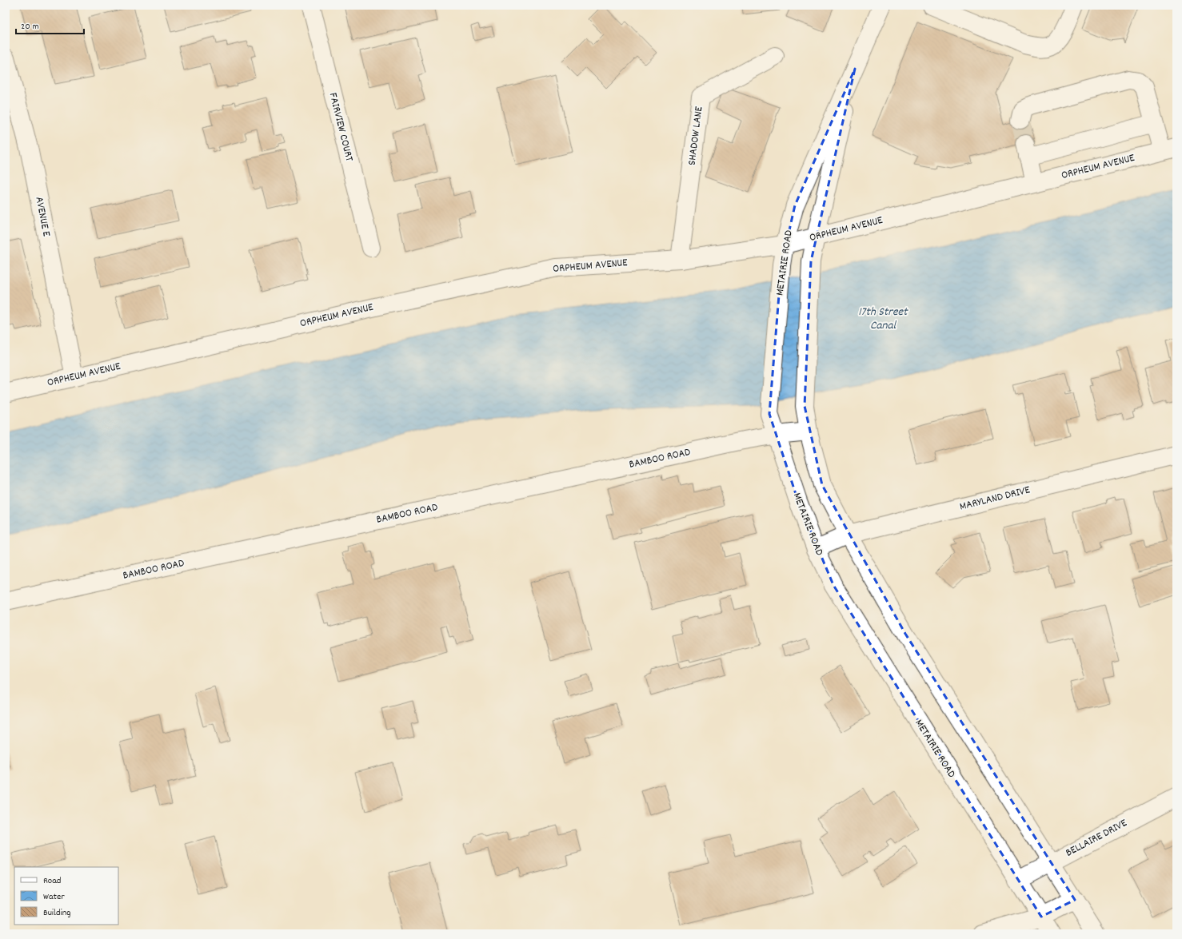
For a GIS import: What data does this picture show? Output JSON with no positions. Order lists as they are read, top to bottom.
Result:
{
  "streets": {
    "street": [
      "FAIRVIEW COURT",
      "SHADOW LANE",
      "ORPHEUM AVENUE",
      "AVENUE E",
      "METAIRIE ROAD",
      "BAMBOO ROAD",
      "MARYLAND DRIVE",
      "BELLAIRE DRIVE"
    ]
  },
  "crossings": [
    ["SHADOW LANE", "ORPHEUM AVENUE"],
    ["ORPHEUM AVENUE", "AVENUE E"],
    ["ORPHEUM AVENUE", "METAIRIE ROAD"],
    ["METAIRIE ROAD", "BAMBOO ROAD"],
    ["METAIRIE ROAD", "MARYLAND DRIVE"],
    ["METAIRIE ROAD", "BELLAIRE DRIVE"]
  ],
  "water": ["17th Street Canal"],
  "legend": ["Road", "Water", "Building"],
  "scale_bar": "20 m"
}
